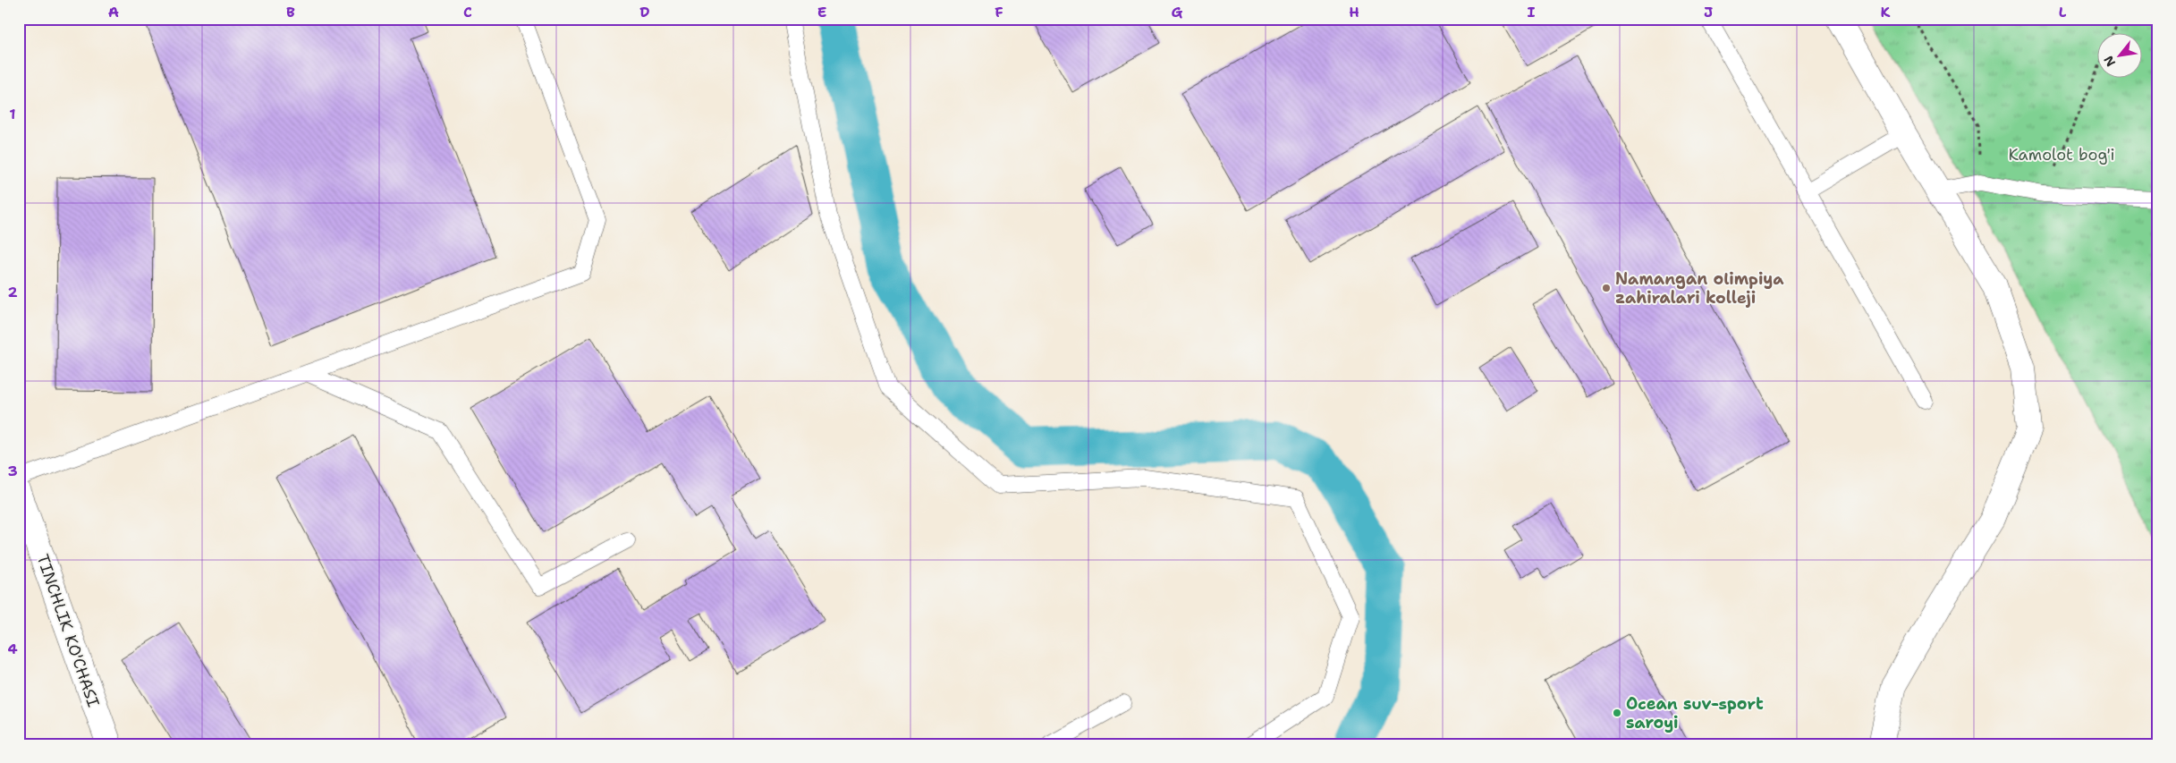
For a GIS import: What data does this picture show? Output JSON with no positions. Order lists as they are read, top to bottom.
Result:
{
  "streets": {
    "street": ["TINCHLIK KO'CHASI"]
  },
  "parks": ["Kamolot bog'i"],
  "places": ["Namangan olimpiya zahiralari kolleji", "Ocean suv-sport saroyi"],
  "north": "bottom left",
  "grid": {
    "columns": [
      "A",
      "B",
      "C",
      "D",
      "E",
      "F",
      "G",
      "H",
      "I",
      "J",
      "K",
      "L"
    ],
    "rows": [
      "1",
      "2",
      "3",
      "4"
    ]
  }
}
